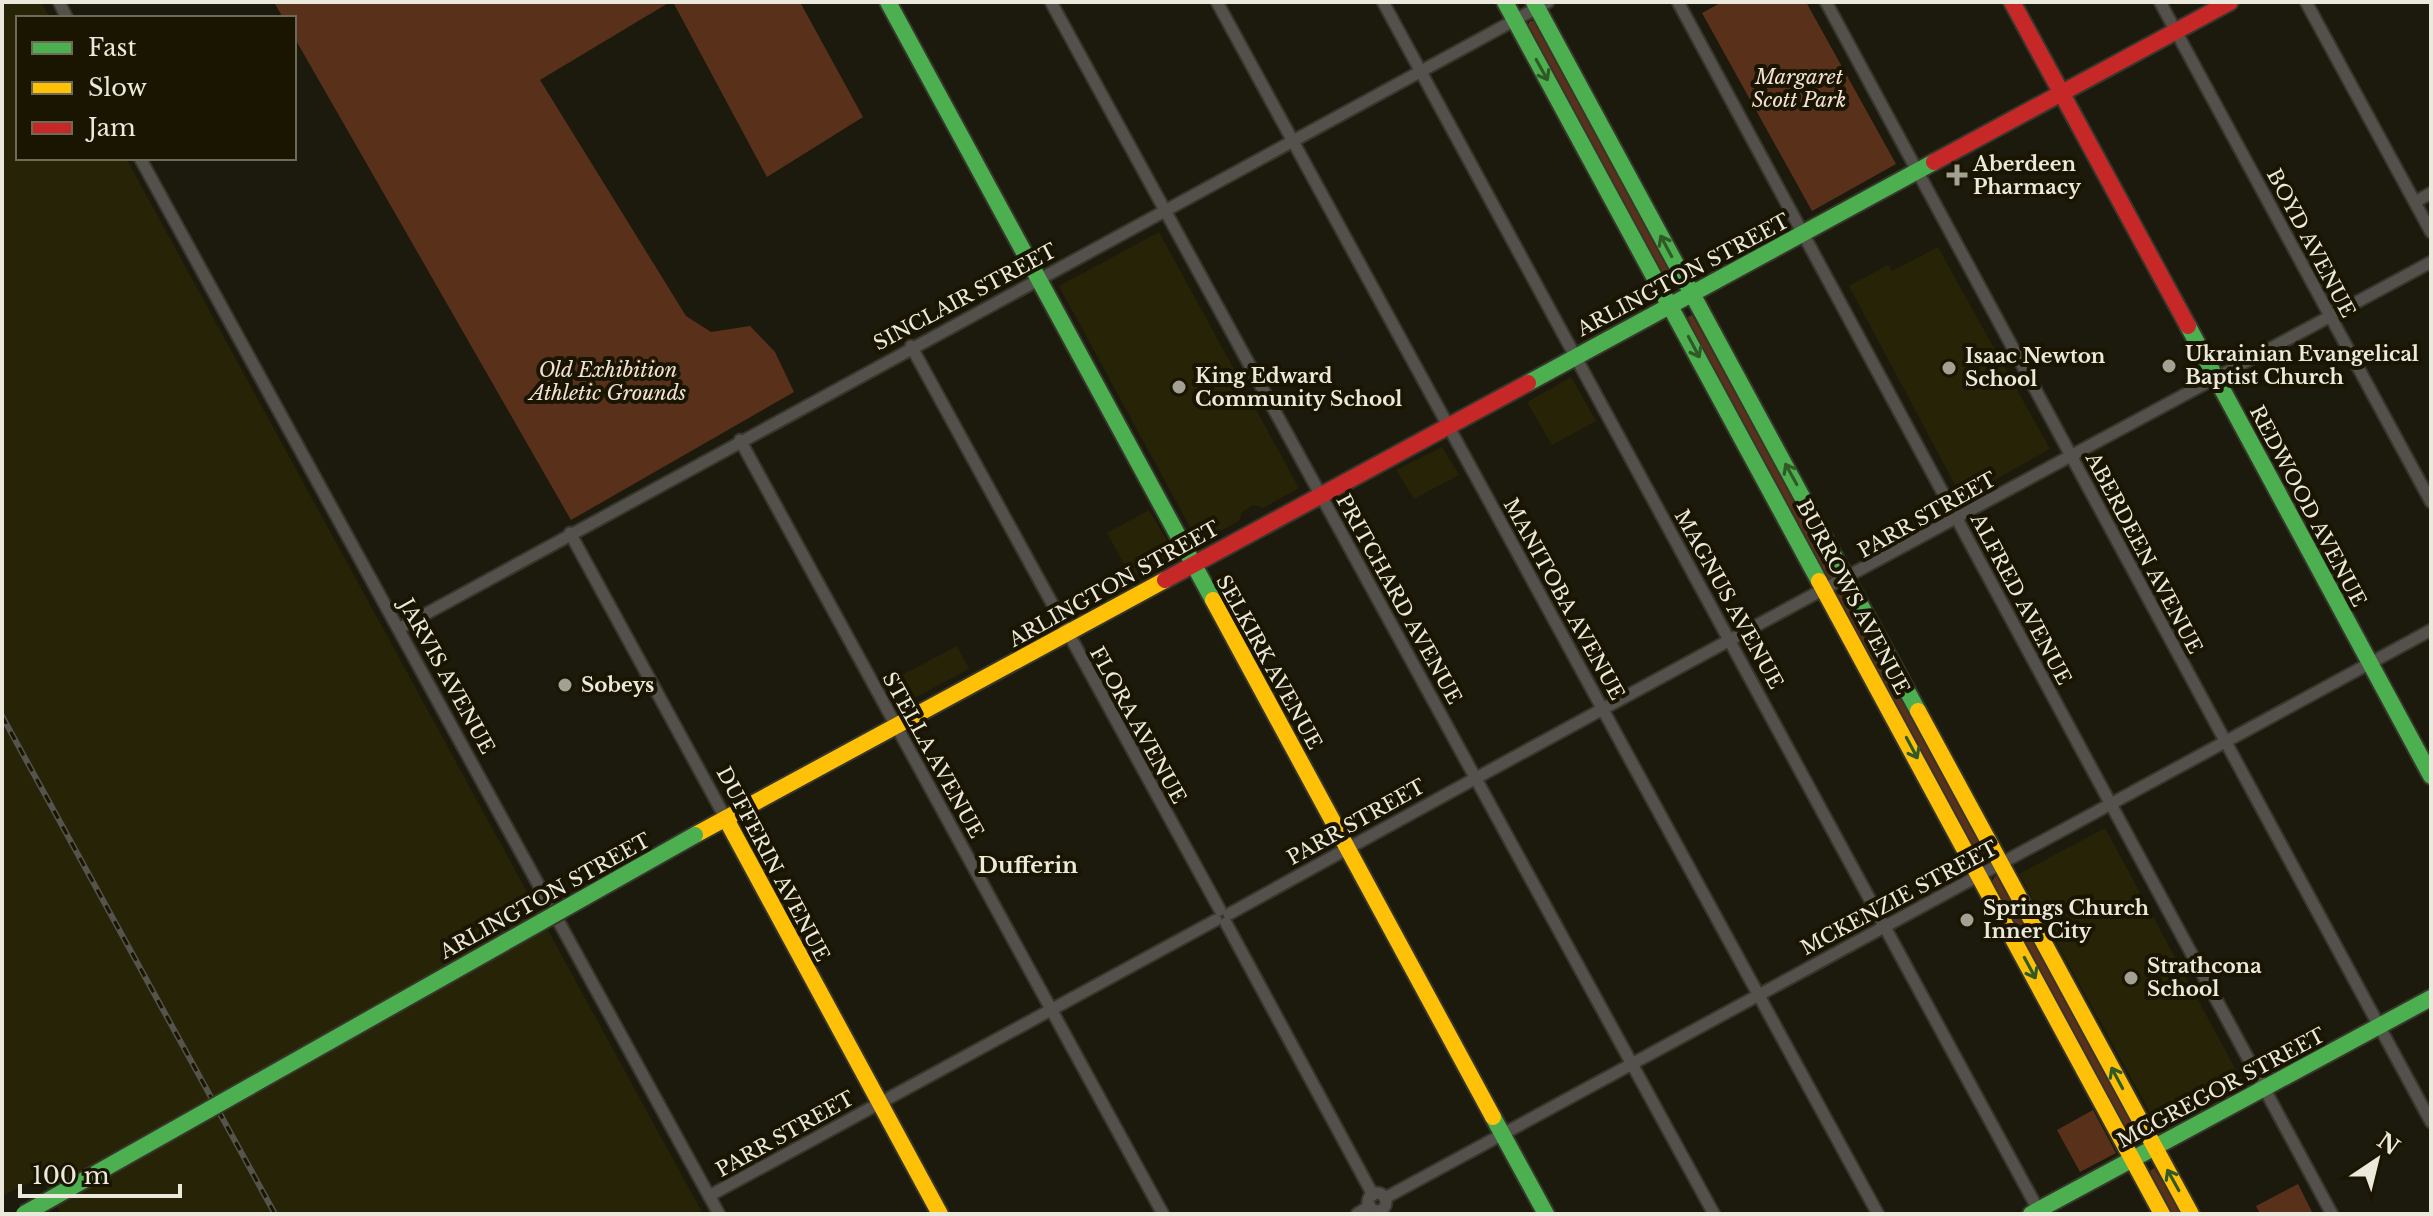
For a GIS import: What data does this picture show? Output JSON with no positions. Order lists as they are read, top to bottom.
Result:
{
  "streets": {
    "main road": [
      "ARLINGTON STREET",
      "REDWOOD AVENUE",
      "BURROWS AVENUE",
      "SELKIRK AVENUE",
      "DUFFERIN AVENUE",
      "MCGREGOR STREET"
    ],
    "street": [
      "BOYD AVENUE",
      "SINCLAIR STREET",
      "PARR STREET",
      "ABERDEEN AVENUE",
      "PRITCHARD AVENUE",
      "MANITOBA AVENUE",
      "MAGNUS AVENUE",
      "ALFRED AVENUE",
      "JARVIS AVENUE",
      "FLORA AVENUE",
      "STELLA AVENUE",
      "MCKENZIE STREET"
    ]
  },
  "crossings": [
    ["BOYD AVENUE", "ARLINGTON STREET"],
    ["BOYD AVENUE", "PARR STREET"],
    ["ARLINGTON STREET", "REDWOOD AVENUE"],
    ["ARLINGTON STREET", "ABERDEEN AVENUE"],
    ["ARLINGTON STREET", "BURROWS AVENUE"],
    ["ARLINGTON STREET", "PRITCHARD AVENUE"],
    ["ARLINGTON STREET", "MANITOBA AVENUE"],
    ["ARLINGTON STREET", "MAGNUS AVENUE"],
    ["ARLINGTON STREET", "ALFRED AVENUE"],
    ["ARLINGTON STREET", "SELKIRK AVENUE"],
    ["ARLINGTON STREET", "FLORA AVENUE"],
    ["ARLINGTON STREET", "STELLA AVENUE"],
    ["ARLINGTON STREET", "DUFFERIN AVENUE"],
    ["SINCLAIR STREET", "BURROWS AVENUE"],
    ["SINCLAIR STREET", "PRITCHARD AVENUE"],
    ["SINCLAIR STREET", "MANITOBA AVENUE"],
    ["SINCLAIR STREET", "MAGNUS AVENUE"],
    ["SINCLAIR STREET", "SELKIRK AVENUE"],
    ["SINCLAIR STREET", "JARVIS AVENUE"],
    ["SINCLAIR STREET", "FLORA AVENUE"],
    ["SINCLAIR STREET", "STELLA AVENUE"],
    ["SINCLAIR STREET", "DUFFERIN AVENUE"],
    ["REDWOOD AVENUE", "PARR STREET"],
    ["REDWOOD AVENUE", "MCKENZIE STREET"],
    ["PARR STREET", "ABERDEEN AVENUE"],
    ["PARR STREET", "BURROWS AVENUE"],
    ["PARR STREET", "PRITCHARD AVENUE"],
    ["PARR STREET", "MANITOBA AVENUE"],
    ["PARR STREET", "MAGNUS AVENUE"],
    ["PARR STREET", "ALFRED AVENUE"],
    ["PARR STREET", "SELKIRK AVENUE"],
    ["PARR STREET", "JARVIS AVENUE"],
    ["PARR STREET", "FLORA AVENUE"],
    ["PARR STREET", "STELLA AVENUE"],
    ["PARR STREET", "DUFFERIN AVENUE"],
    ["ABERDEEN AVENUE", "MCKENZIE STREET"],
    ["ABERDEEN AVENUE", "MCGREGOR STREET"],
    ["BURROWS AVENUE", "MCKENZIE STREET"],
    ["BURROWS AVENUE", "MCGREGOR STREET"],
    ["PRITCHARD AVENUE", "MCKENZIE STREET"],
    ["MANITOBA AVENUE", "MCKENZIE STREET"],
    ["MAGNUS AVENUE", "MCKENZIE STREET"],
    ["MAGNUS AVENUE", "MCGREGOR STREET"],
    ["ALFRED AVENUE", "MCKENZIE STREET"],
    ["ALFRED AVENUE", "MCGREGOR STREET"],
    ["SELKIRK AVENUE", "MCKENZIE STREET"],
    ["FLORA AVENUE", "MCKENZIE STREET"]
  ],
  "districts": ["Dufferin"],
  "parks": ["Margaret Scott Park", "Old Exhibition Athletic Grounds"],
  "places": {
    "health": ["Aberdeen Pharmacy"],
    "other": [
      "Ukrainian Evangelical Baptist Church",
      "Isaac Newton School",
      "King Edward Community School",
      "Sobeys",
      "Springs Church Inner City",
      "Strathcona School"
    ]
  },
  "legend": ["Fast", "Slow", "Jam"],
  "scale_bar": "100 m",
  "north": "top right"
}
